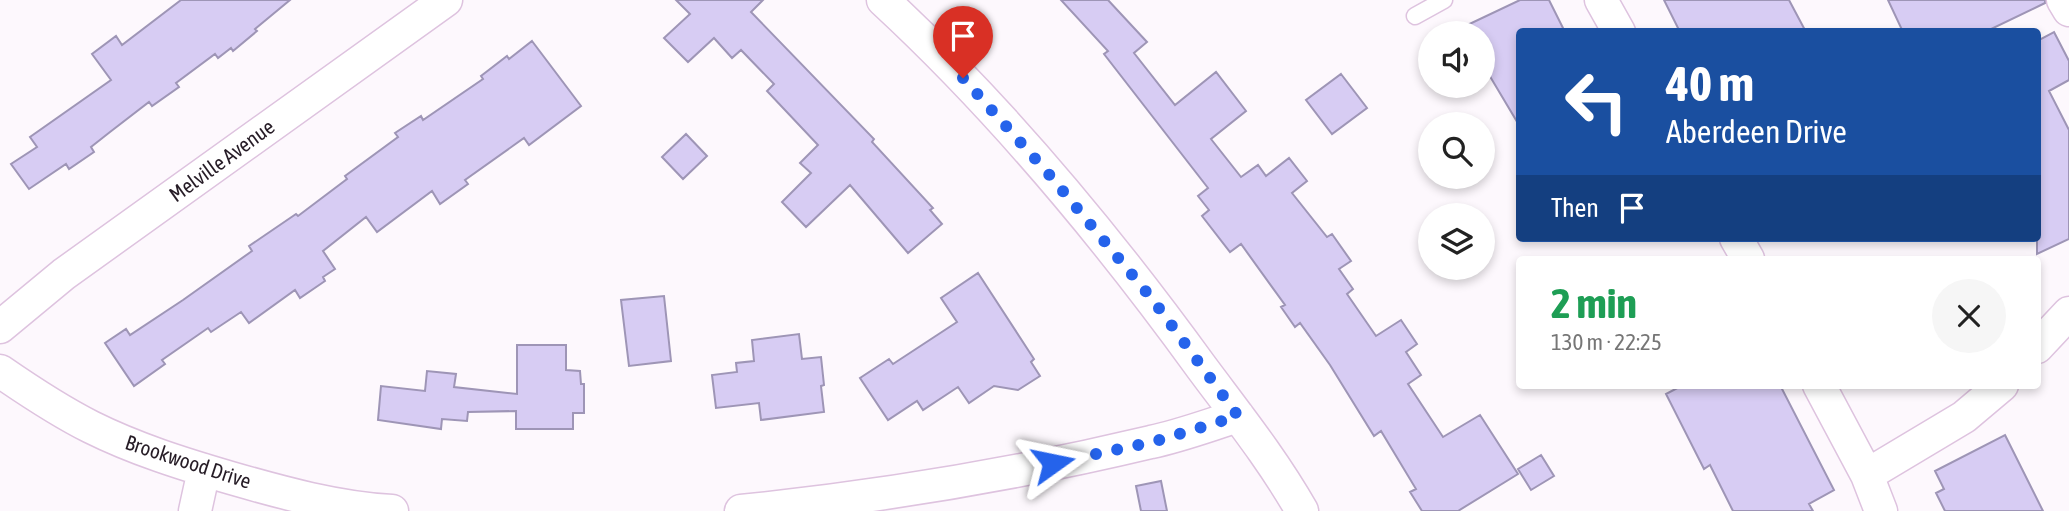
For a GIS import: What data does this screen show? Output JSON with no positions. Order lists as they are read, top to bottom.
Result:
{
  "streets": {
    "street": ["Melville Avenue", "Brookwood Drive"]
  },
  "page": {
    "turn": ["40 m", "Aberdeen Drive"],
    "then": "Then",
    "heading": ["2 min", "130 m · 22:25"]
  }
}
